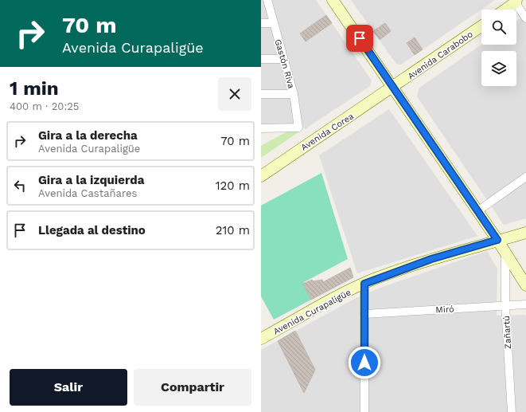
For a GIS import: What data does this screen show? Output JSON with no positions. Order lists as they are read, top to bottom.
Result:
{
  "streets": {
    "main road": ["Avenida Carabobo", "Avenida Corea", "Avenida Curapaligüe"],
    "street": ["Gastón Riva", "Miró", "Zañartú"]
  },
  "crossings": [
    ["Avenida Carabobo", "Avenida Corea"],
    ["Miró", "Zañartú"]
  ],
  "page": {
    "turn": ["70 m", "Avenida Curapaligüe"],
    "heading": ["1 min", "400 m · 20:25"],
    "list": [
      {
        "name": "Gira a la derecha",
        "note": "Avenida Curapaligüe",
        "value": "70 m"
      },
      {
        "name": "Gira a la izquierda",
        "note": "Avenida Castañares",
        "value": "120 m"
      },
      {
        "name": "Llegada al destino",
        "value": "210 m"
      }
    ],
    "buttons": ["Salir", "Compartir"]
  }
}
